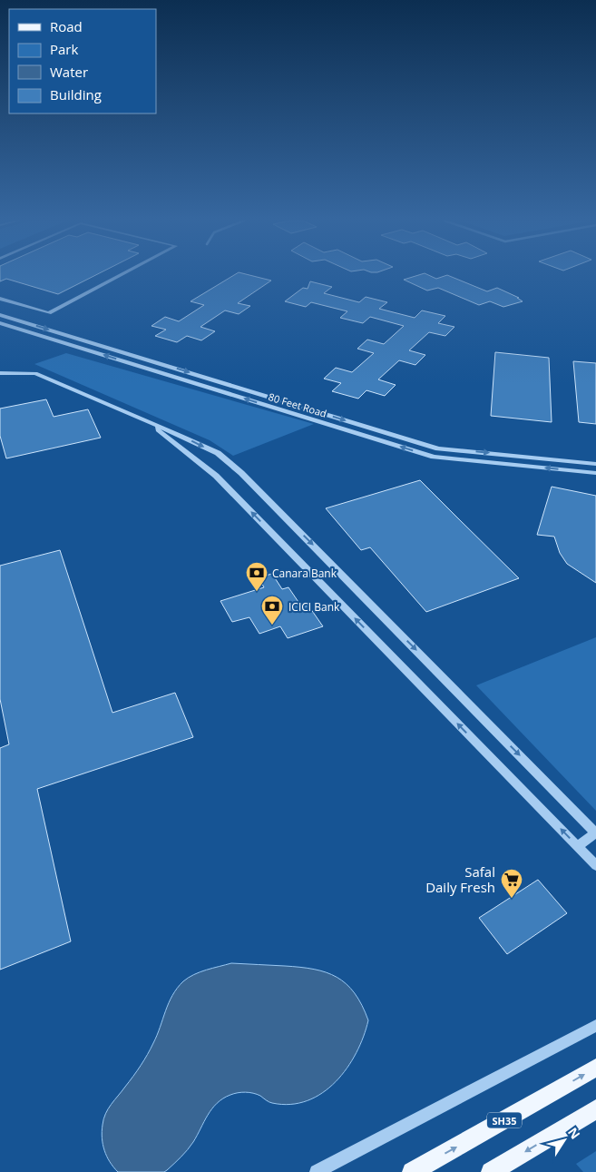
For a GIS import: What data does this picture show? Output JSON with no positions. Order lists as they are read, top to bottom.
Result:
{
  "streets": {
    "main road": ["SH35"],
    "street": ["80 Feet Road"]
  },
  "places": {
    "bank": ["Canara Bank", "ICICI Bank"],
    "supermarket": ["Safal Daily Fresh"]
  },
  "legend": [
    "Road",
    "Park",
    "Water",
    "Building"
  ],
  "north": "top right"
}
